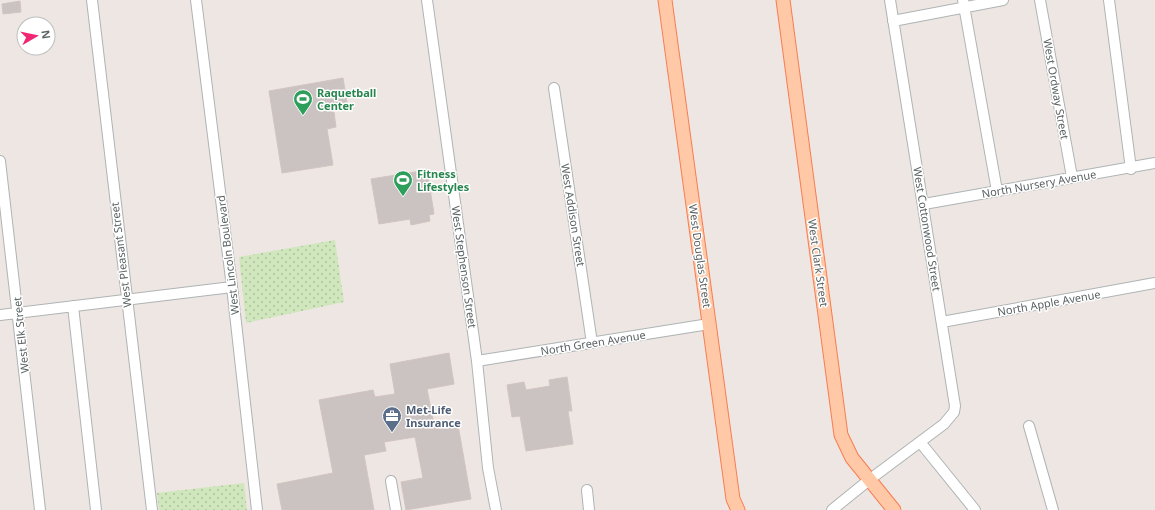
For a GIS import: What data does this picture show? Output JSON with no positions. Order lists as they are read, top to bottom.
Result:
{
  "streets": {
    "main road": ["West Douglas Street", "West Clark Street"],
    "street": [
      "West Ordway Street",
      "North Nursery Avenue",
      "West Addison Street",
      "West Cottonwood Street",
      "West Pleasant Street",
      "West Lincoln Boulevard",
      "West Stephenson Street",
      "North Apple Avenue",
      "West Elk Street",
      "North Green Avenue"
    ]
  },
  "crossings": [
    ["West Ordway Street", "North Nursery Avenue"],
    ["North Nursery Avenue", "West Cottonwood Street"],
    ["West Addison Street", "North Green Avenue"],
    ["West Cottonwood Street", "North Apple Avenue"],
    ["West Douglas Street", "North Green Avenue"],
    ["West Stephenson Street", "North Green Avenue"]
  ],
  "places": {
    "sports": ["Raquetball Center", "Fitness Lifestyles"],
    "office": ["Met-Life Insurance"]
  },
  "north": "right"
}
